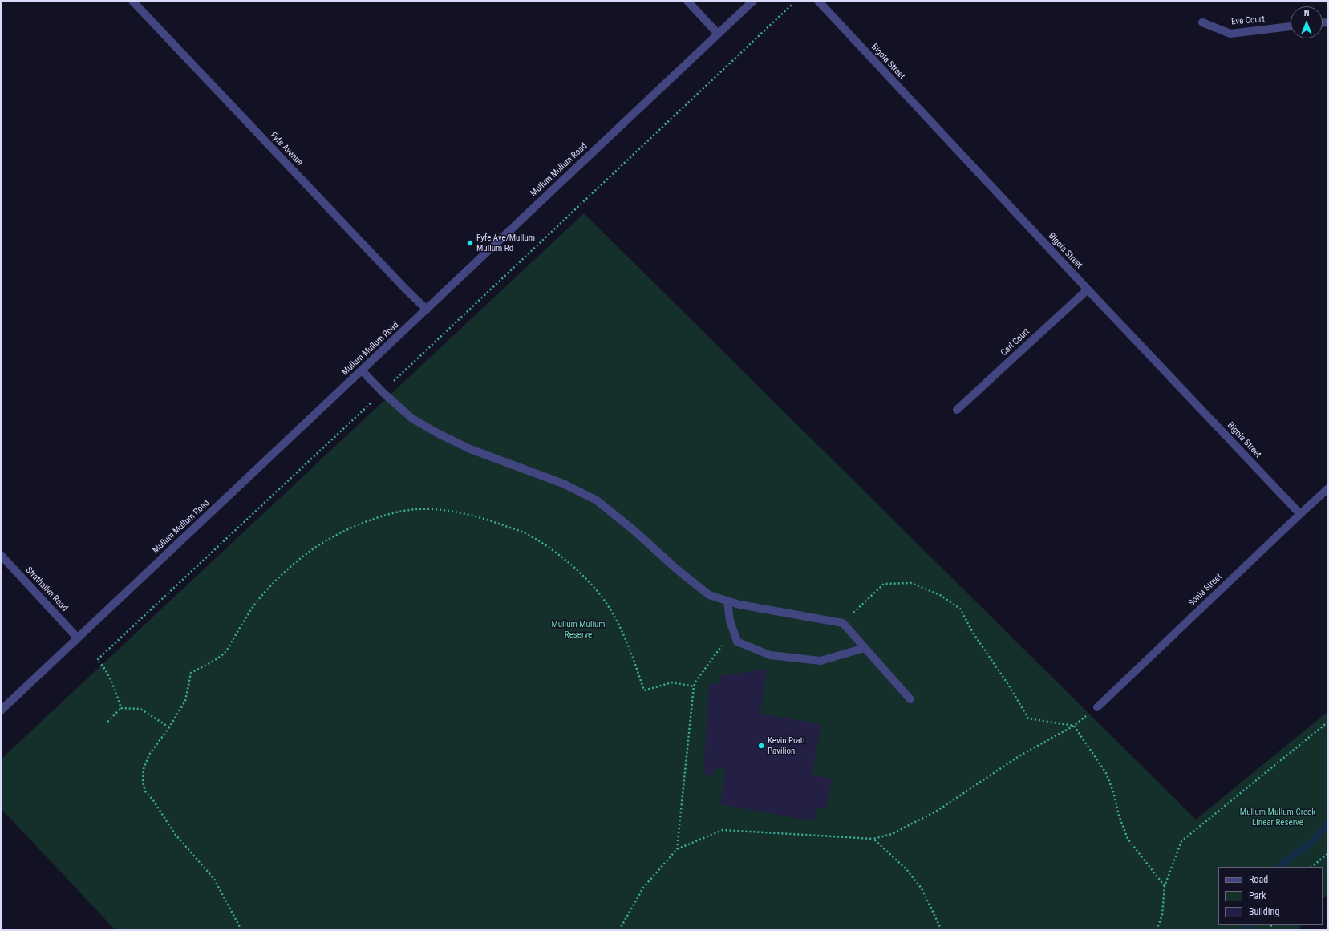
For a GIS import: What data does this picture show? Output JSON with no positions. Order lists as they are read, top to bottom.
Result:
{
  "streets": {
    "street": [
      "Eve Court",
      "Bigola Street",
      "Fyfe Avenue",
      "Mullum Mullum Road",
      "Carl Court",
      "Strathallyn Road",
      "Sonia Street"
    ]
  },
  "crossings": [
    ["Bigola Street", "Carl Court"],
    ["Bigola Street", "Sonia Street"],
    ["Fyfe Avenue", "Mullum Mullum Road"],
    ["Mullum Mullum Road", "Strathallyn Road"]
  ],
  "parks": ["Mullum Mullum Reserve", "Mullum Mullum Creek Linear Reserve"],
  "places": ["Fyfe Ave/Mullum Mullum Rd", "Kevin Pratt Pavilion"],
  "legend": ["Road", "Park", "Building"],
  "north": "top"
}
